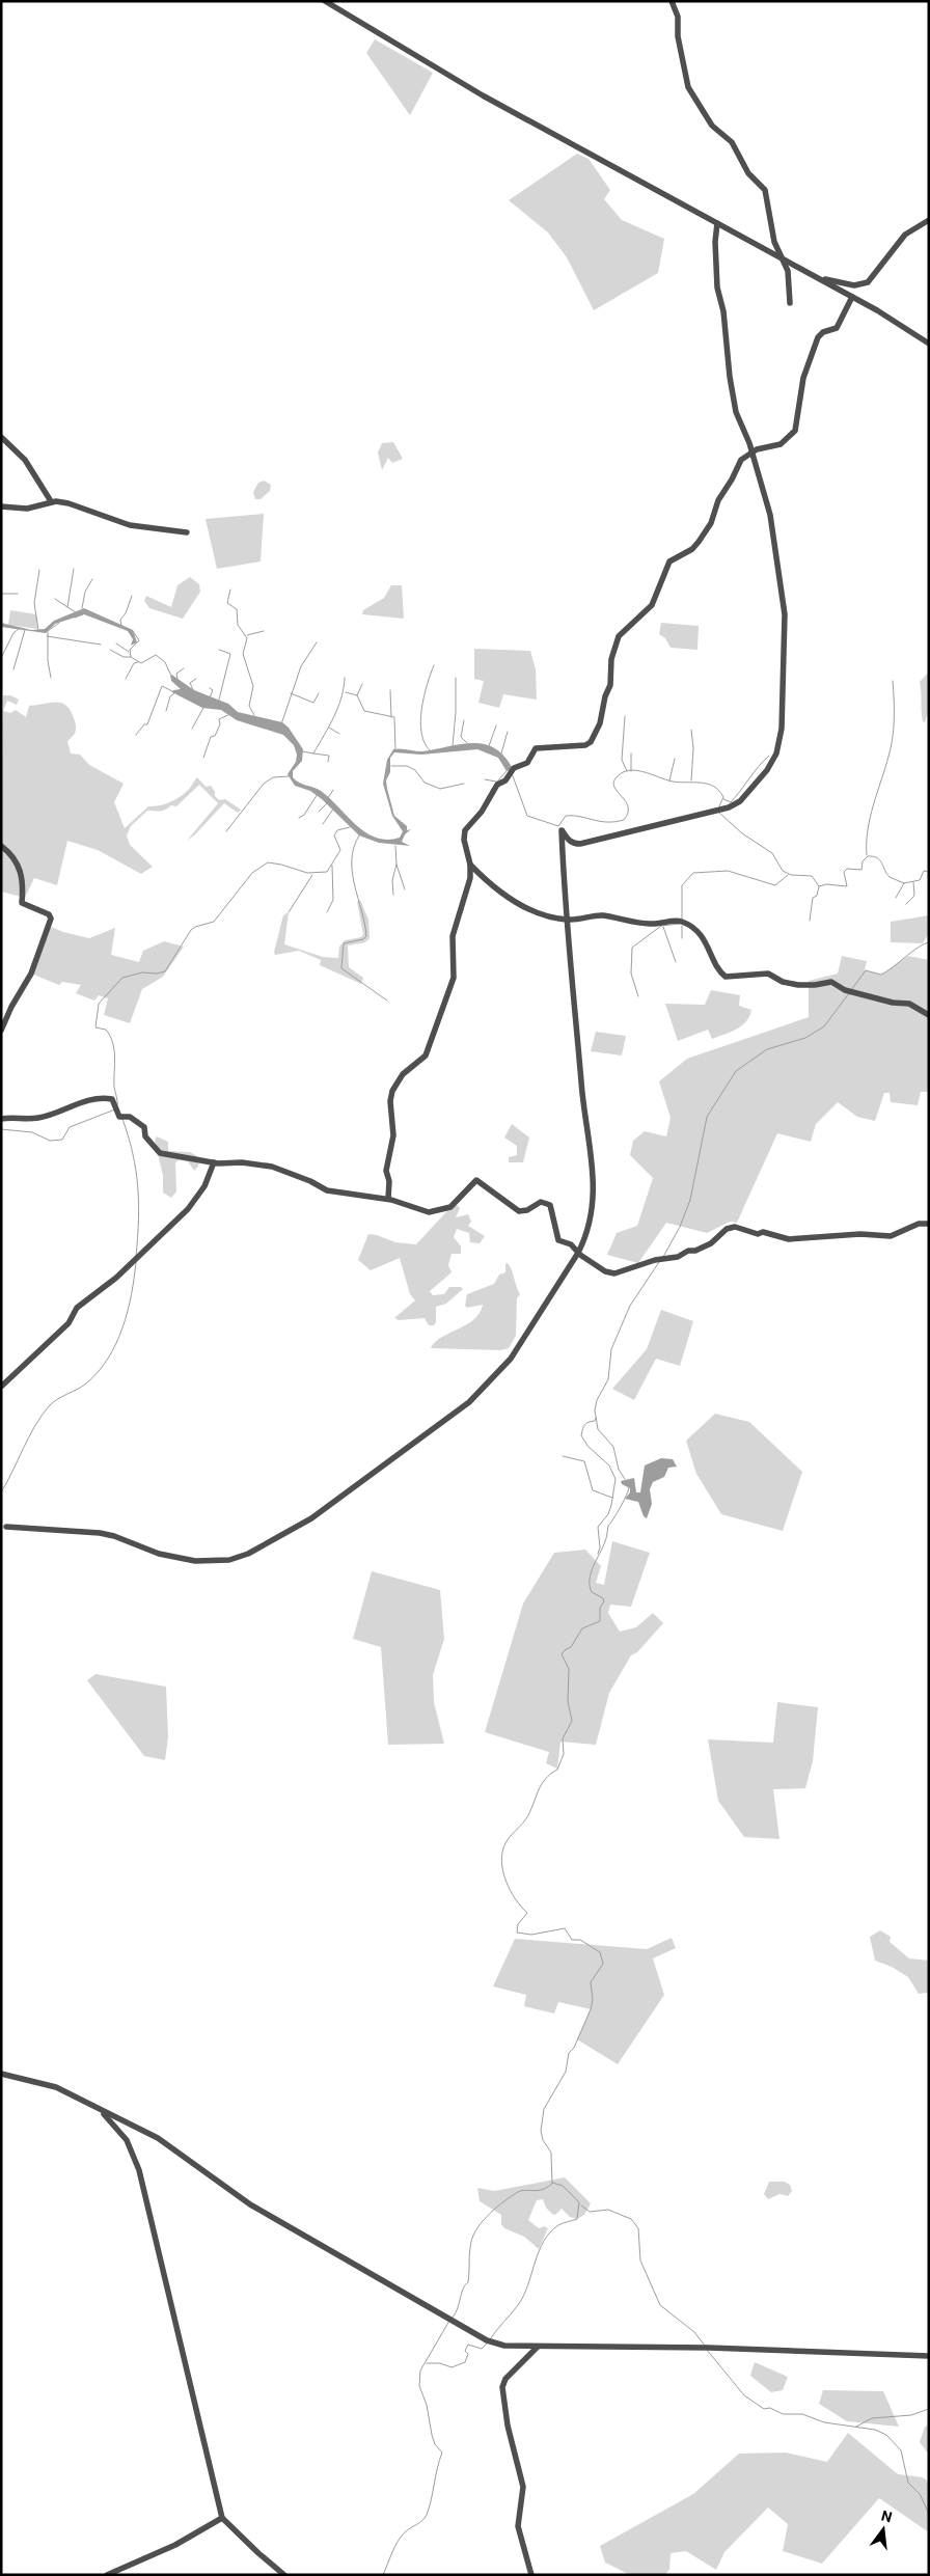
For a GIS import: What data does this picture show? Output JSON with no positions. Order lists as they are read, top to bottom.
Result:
{
  "north": "top"
}
